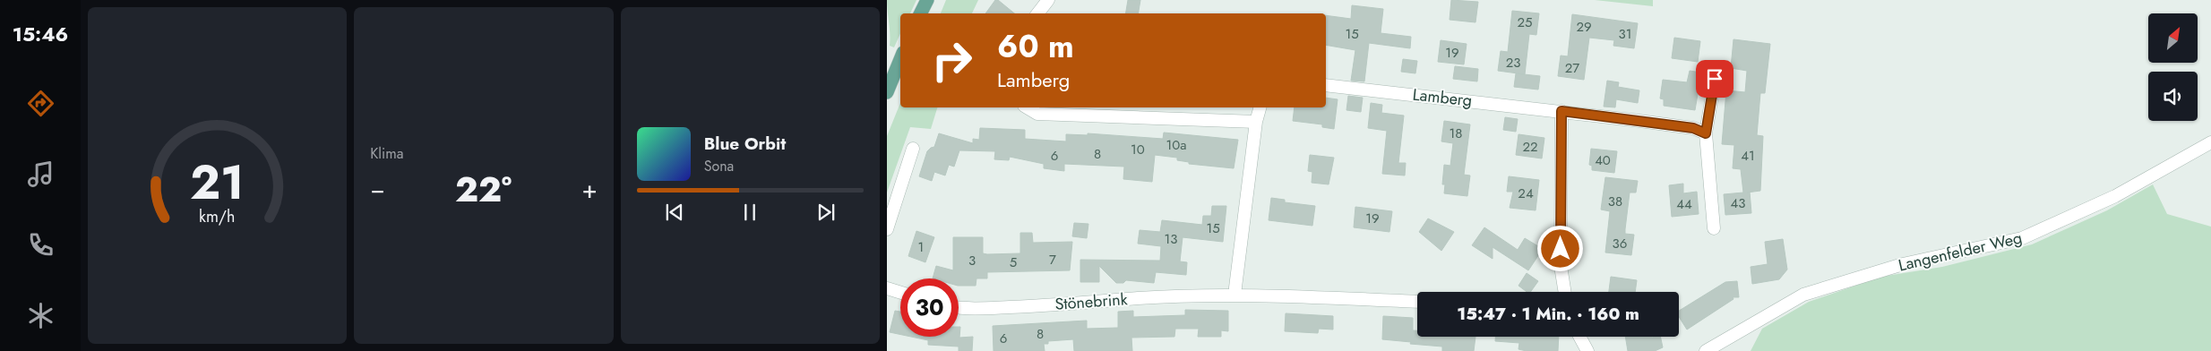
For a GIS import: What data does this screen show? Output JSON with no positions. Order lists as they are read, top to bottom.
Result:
{
  "streets": {
    "street": ["Lamberg", "Langenfelder Weg", "Stönebrink"]
  },
  "house_numbers": [
    "25",
    "29",
    "15",
    "31",
    "19",
    "23",
    "27",
    "18",
    "10a",
    "22",
    "10",
    "8",
    "6",
    "41",
    "40",
    "24",
    "38",
    "43",
    "44",
    "19",
    "15",
    "13",
    "36",
    "1",
    "7",
    "3",
    "5",
    "8",
    "6"
  ],
  "north": "top right",
  "page": {
    "tabs": "15:46",
    "tile": "Klima",
    "turn": ["60 m", "Lamberg"],
    "song": ["Blue Orbit", "Sona"],
    "heat": ["−", "22°", "+"],
    "limit": "30",
    "trip": "15:47 · 1 Min. · 160 m",
    "gauge": ["21", "km/h"]
  }
}
